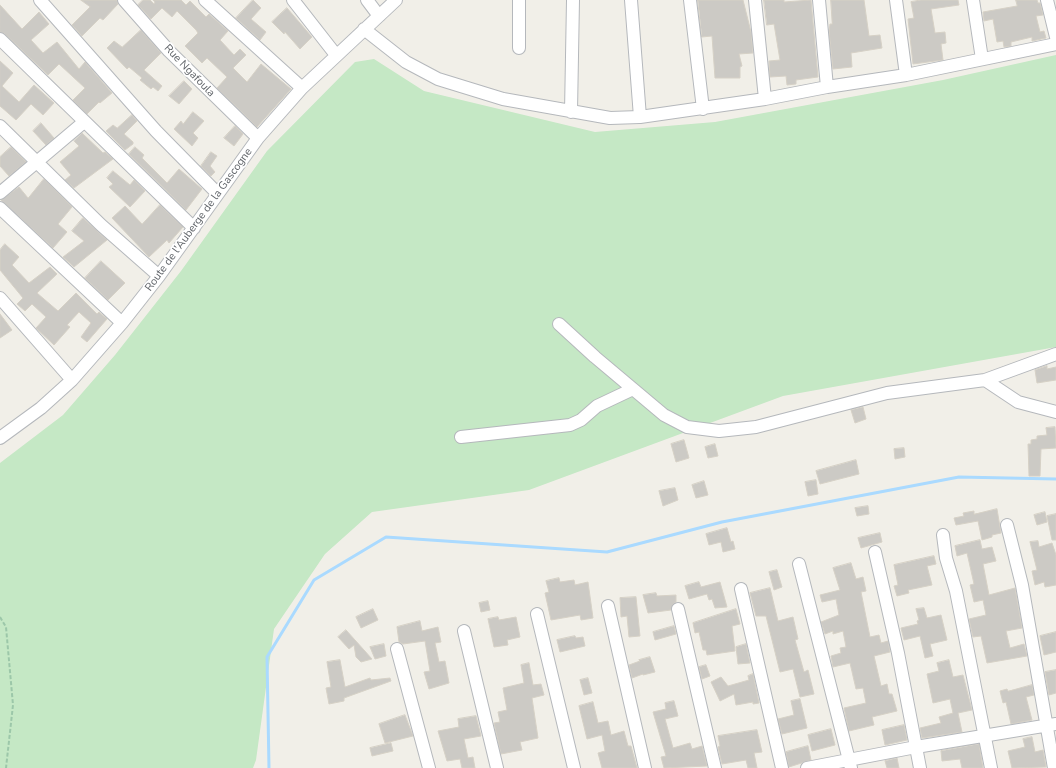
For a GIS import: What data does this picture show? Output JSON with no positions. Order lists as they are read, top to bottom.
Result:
{
  "streets": {
    "street": ["Rue Ngafoula", "Route de l'Auberge de la Gascogne"]
  },
  "crossings": [
    ["Rue Ngafoula", "Route de l'Auberge de la Gascogne"]
  ]
}
